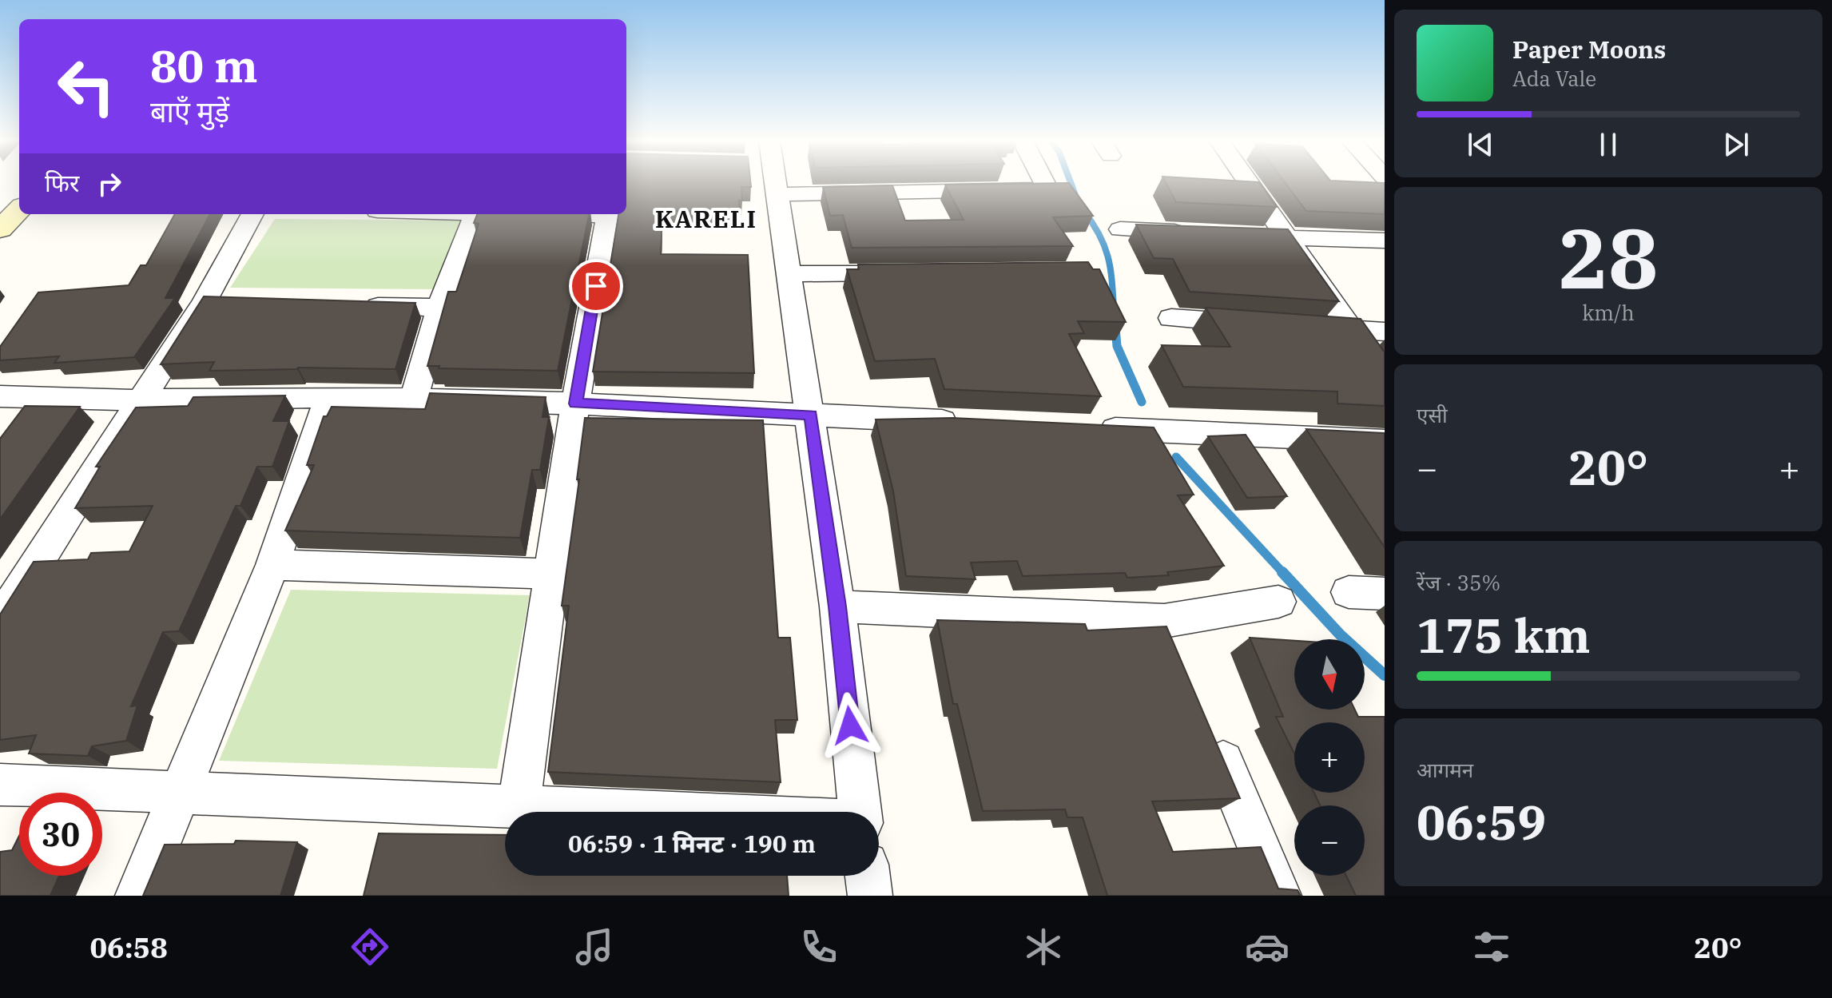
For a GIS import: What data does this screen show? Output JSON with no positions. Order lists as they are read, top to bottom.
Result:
{
  "districts": ["KARELI"],
  "north": "bottom",
  "page": {
    "turn": ["80 m", "बाएँ मुड़ें"],
    "song": ["Paper Moons", "Ada Vale"],
    "then": "फिर",
    "tile": [
      ["28", "km/h"],
      "एसी",
      ["रेंज · 35%", "175 km"],
      ["आगमन", "06:59"]
    ],
    "heat": ["−", "20°", "+"],
    "map_buttons": ["+", "−"],
    "limit": "30",
    "trip": "06:59 · 1 मिनट · 190 m",
    "tabs": ["06:58", "20°"]
  }
}
